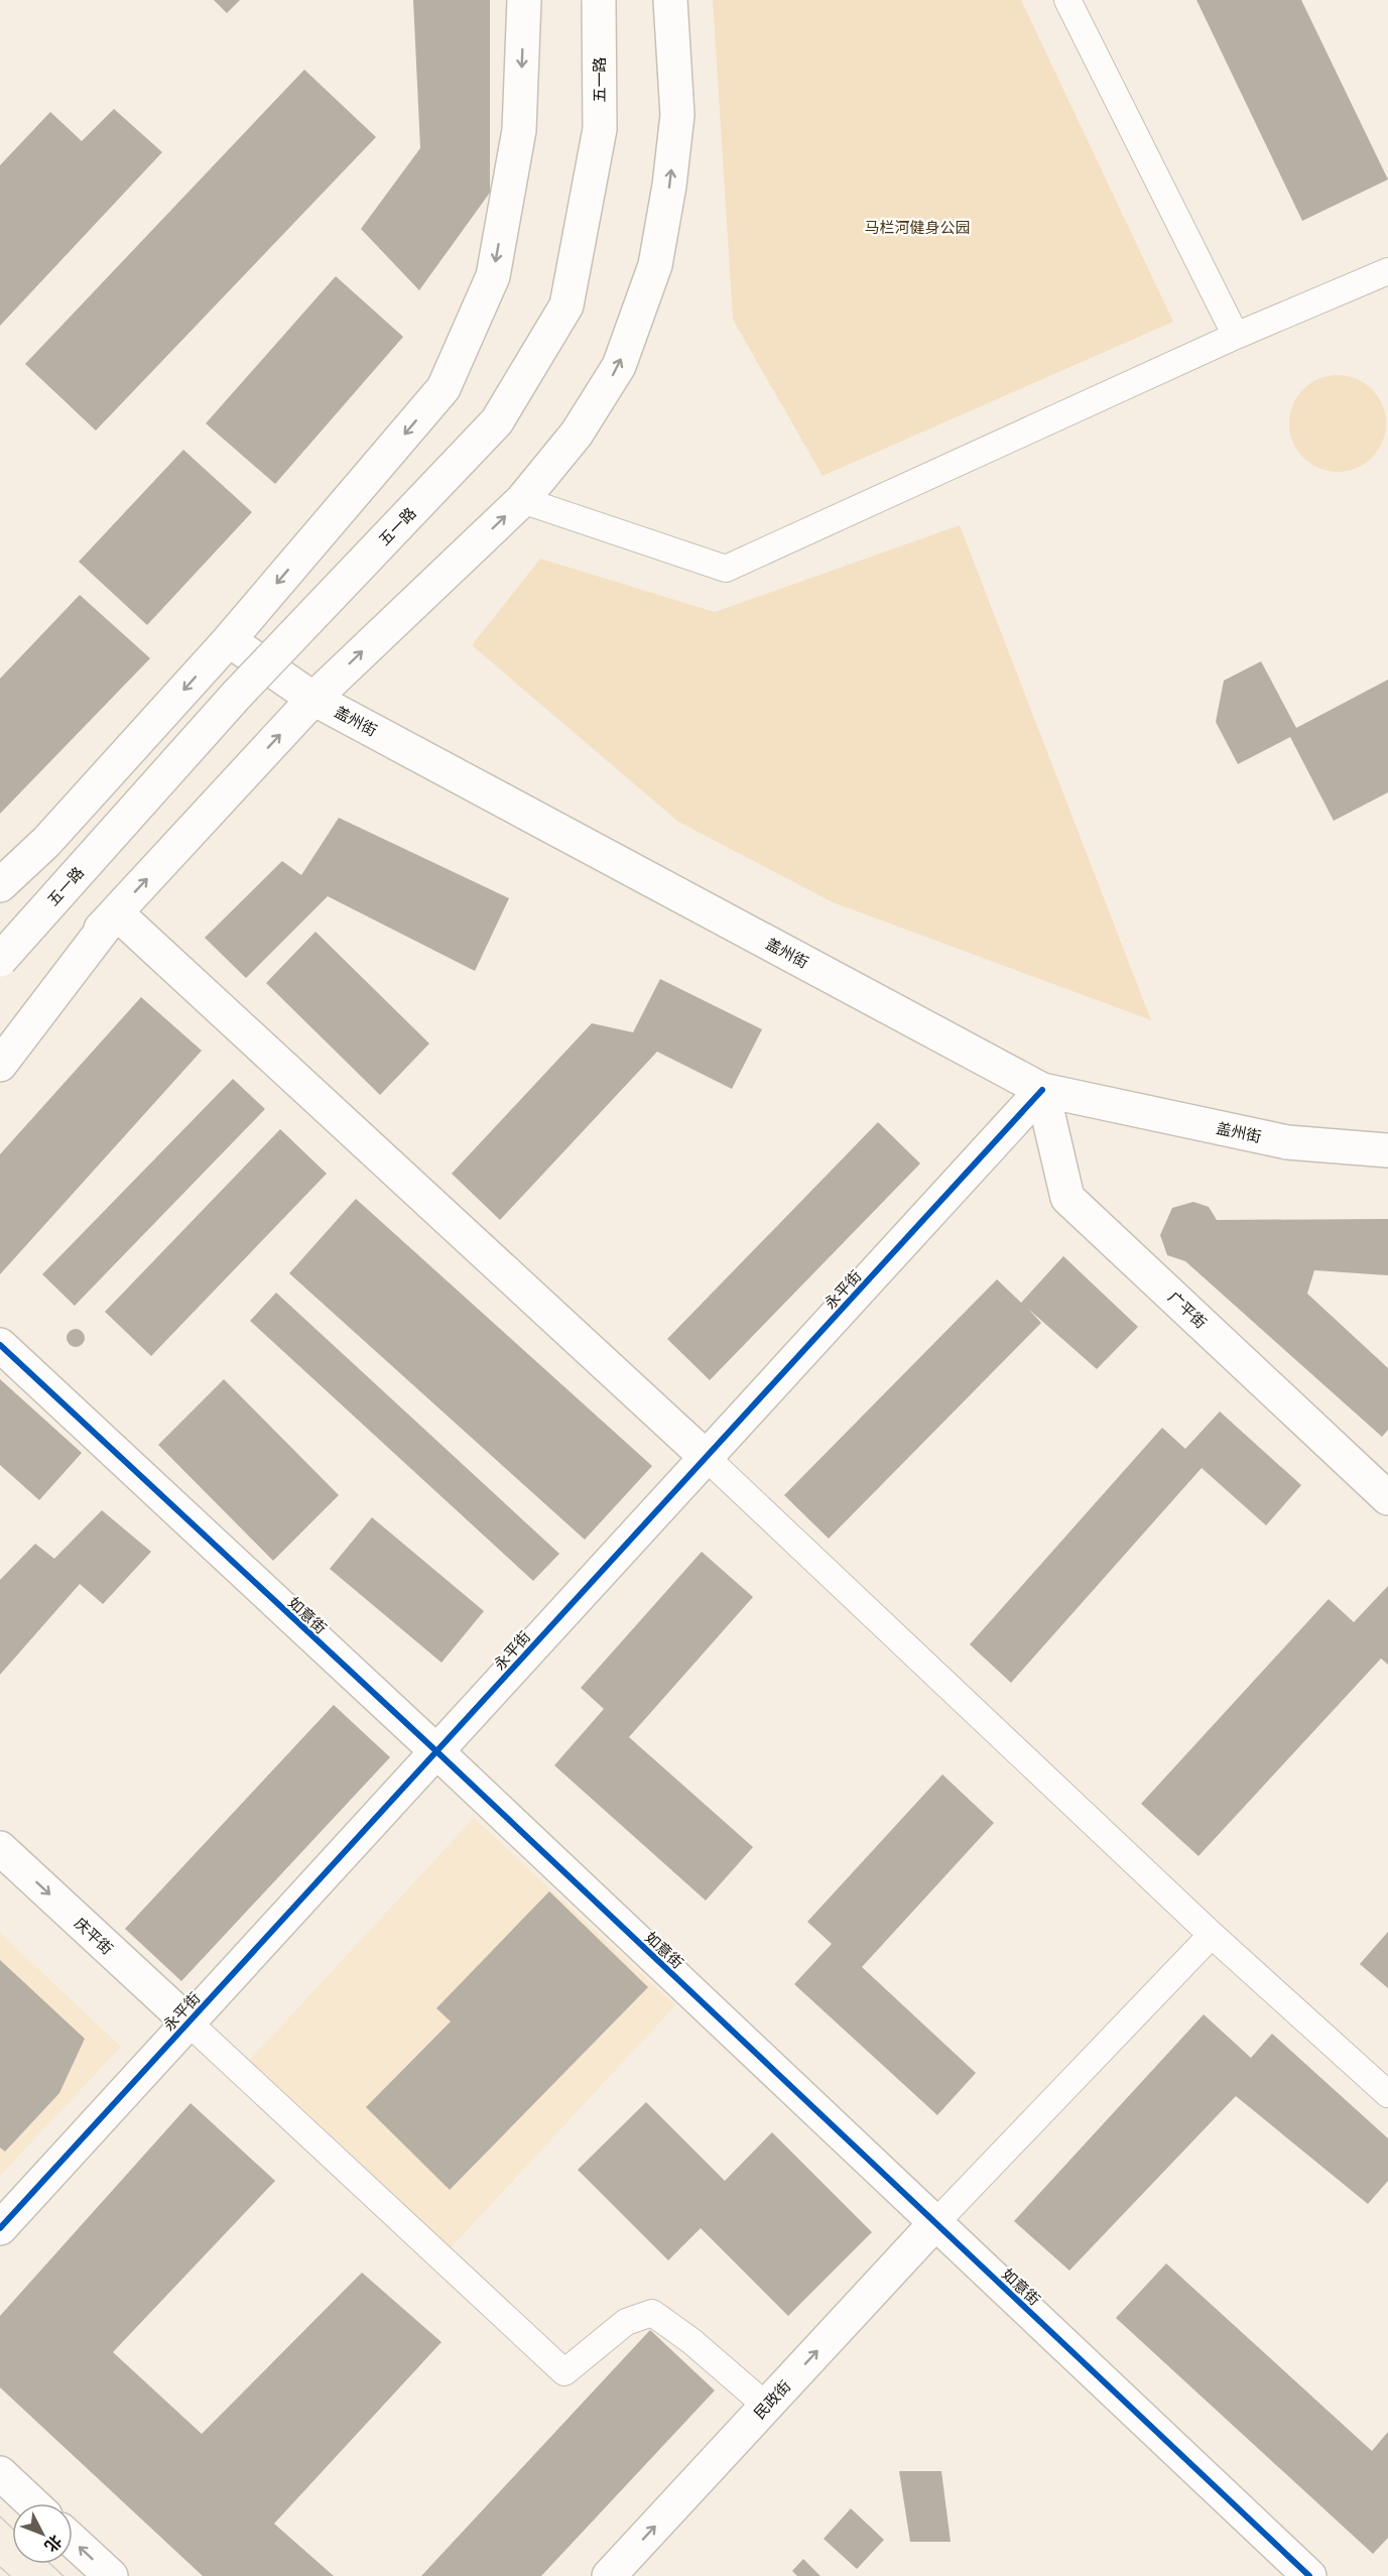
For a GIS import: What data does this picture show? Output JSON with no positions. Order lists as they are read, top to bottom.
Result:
{
  "streets": {
    "street": [
      "五一路",
      "盖州街",
      "永平街",
      "广平街",
      "如意街",
      "庆平街",
      "民政街"
    ]
  },
  "crossings": [
    ["盖州街", "永平街"],
    ["盖州街", "广平街"],
    ["永平街", "广平街"],
    ["永平街", "如意街"],
    ["永平街", "庆平街"],
    ["如意街", "民政街"]
  ],
  "one_way": ["庆平街", "民政街"],
  "parks": ["马栏河健身公园"],
  "north": "bottom right"
}
